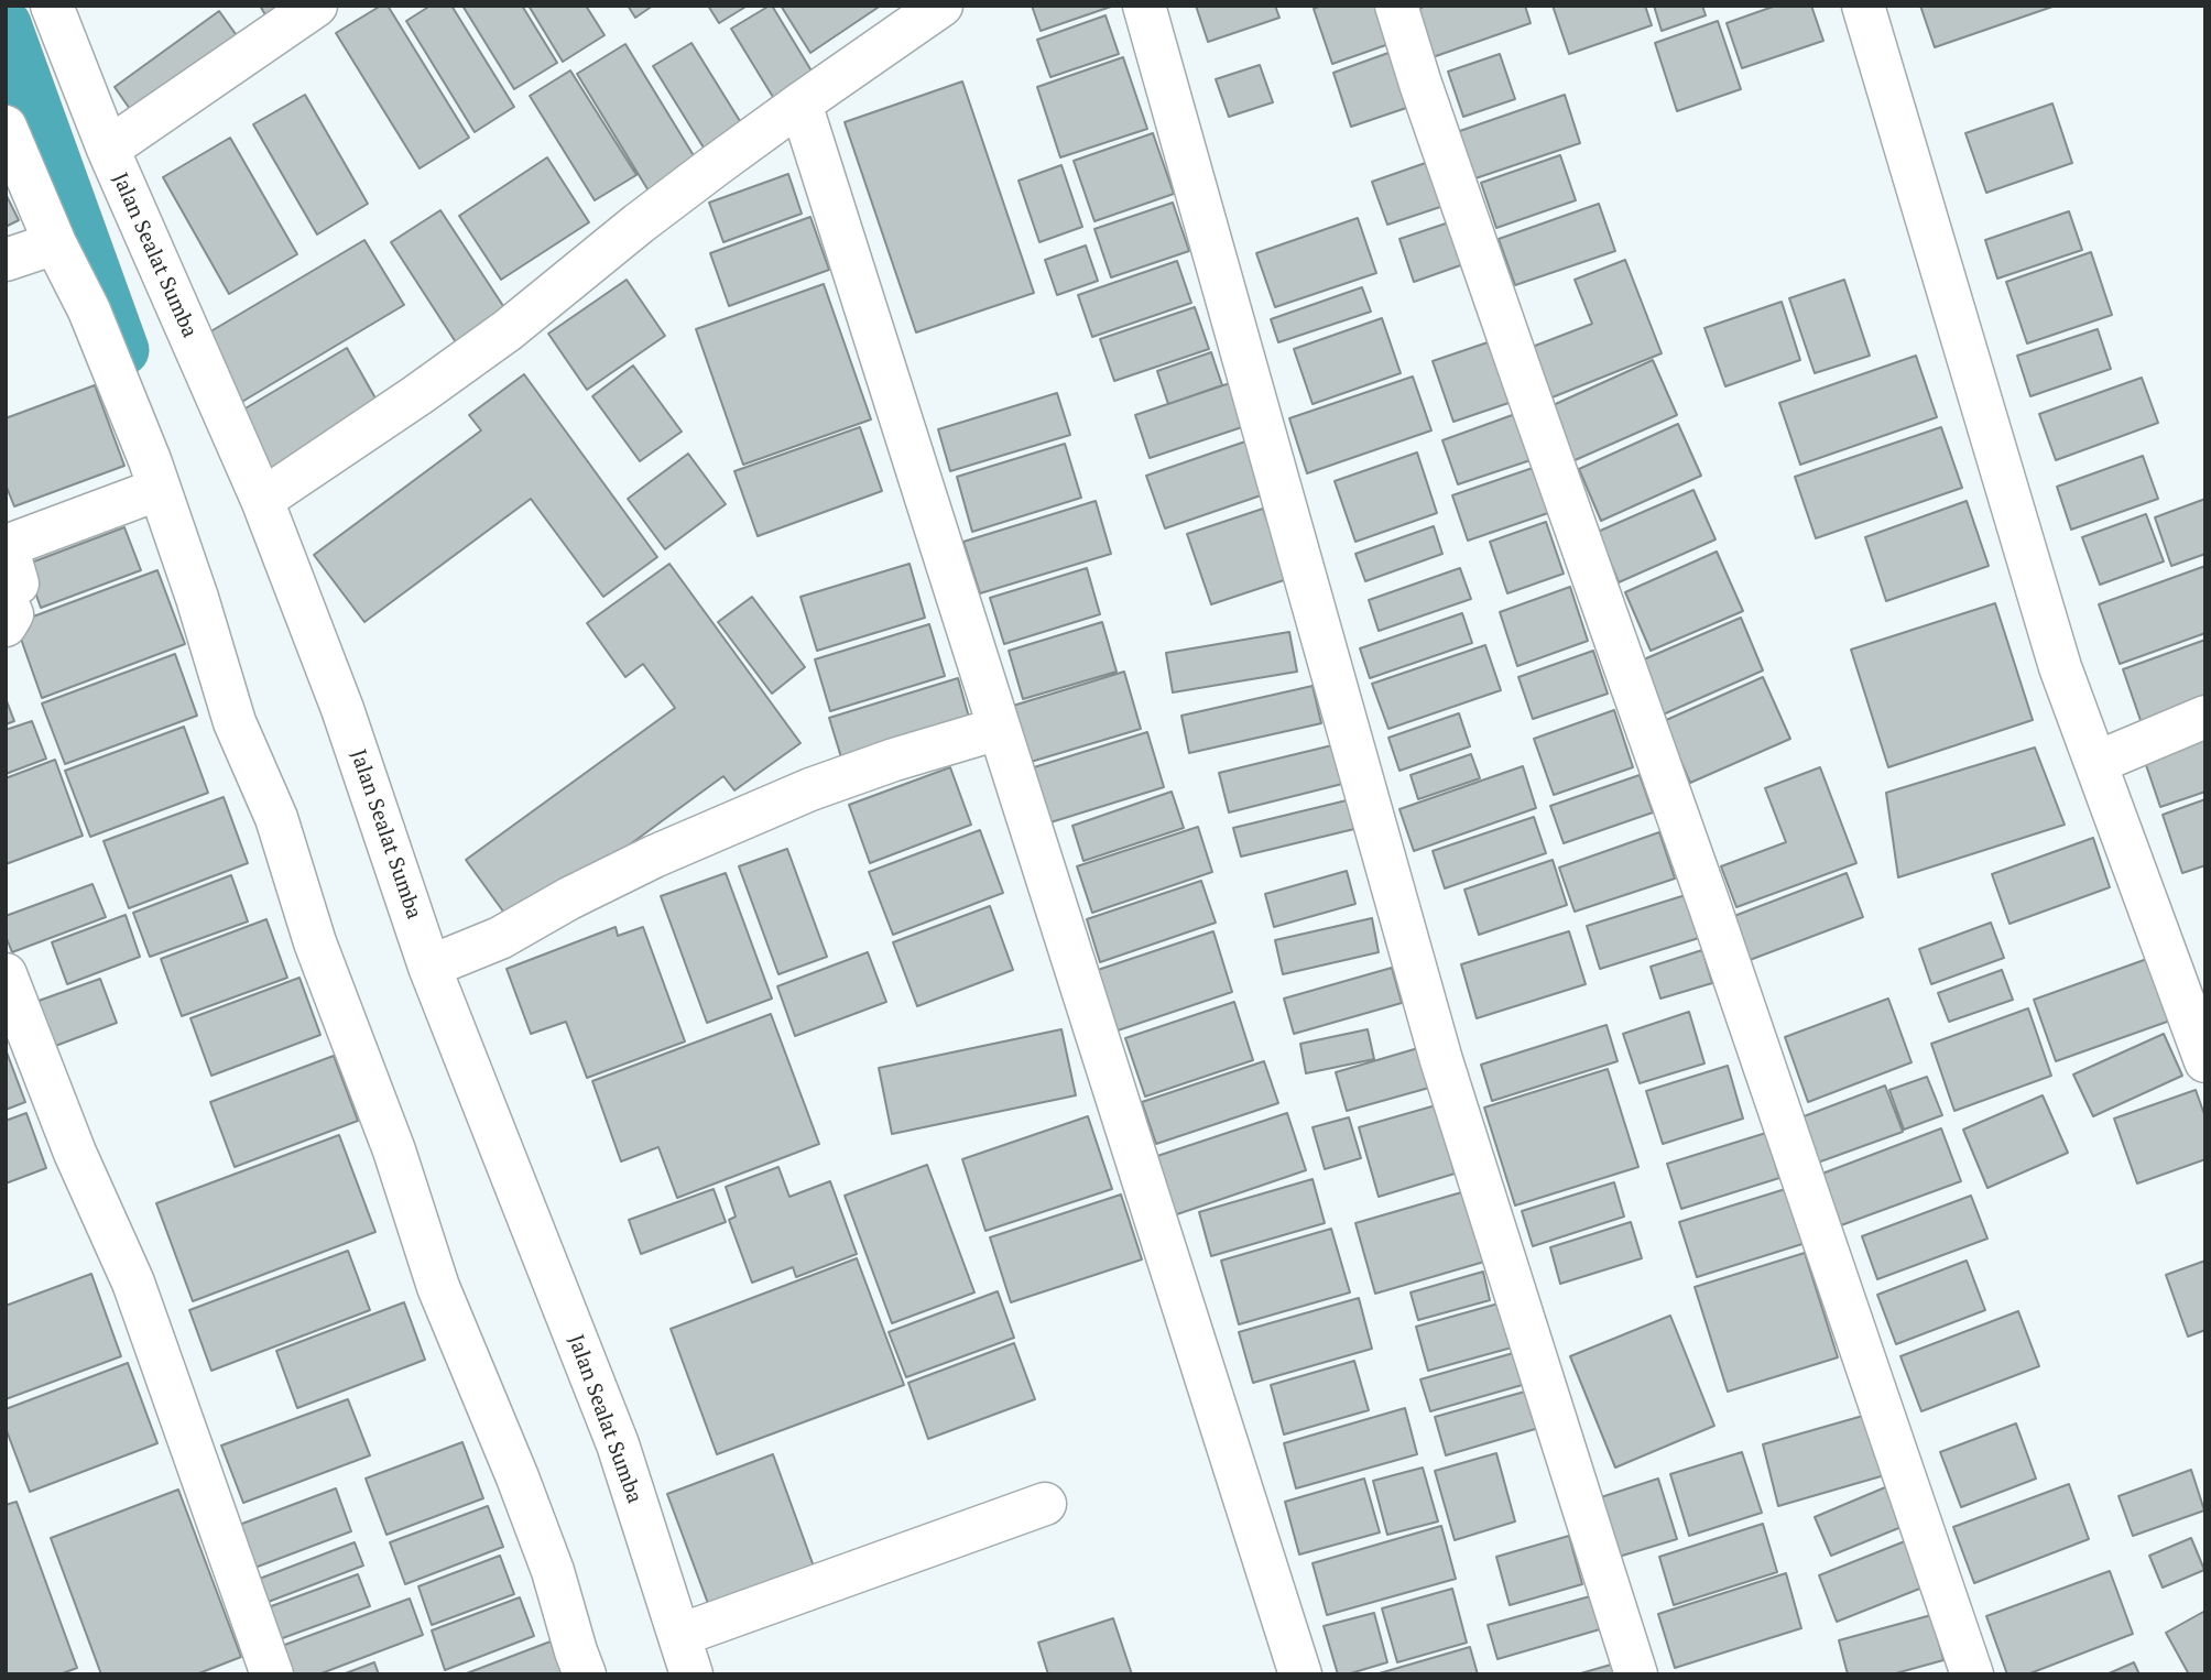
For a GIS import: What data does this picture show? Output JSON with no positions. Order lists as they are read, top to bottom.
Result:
{
  "streets": {
    "street": ["Jalan Sealat Sumba"]
  }
}
